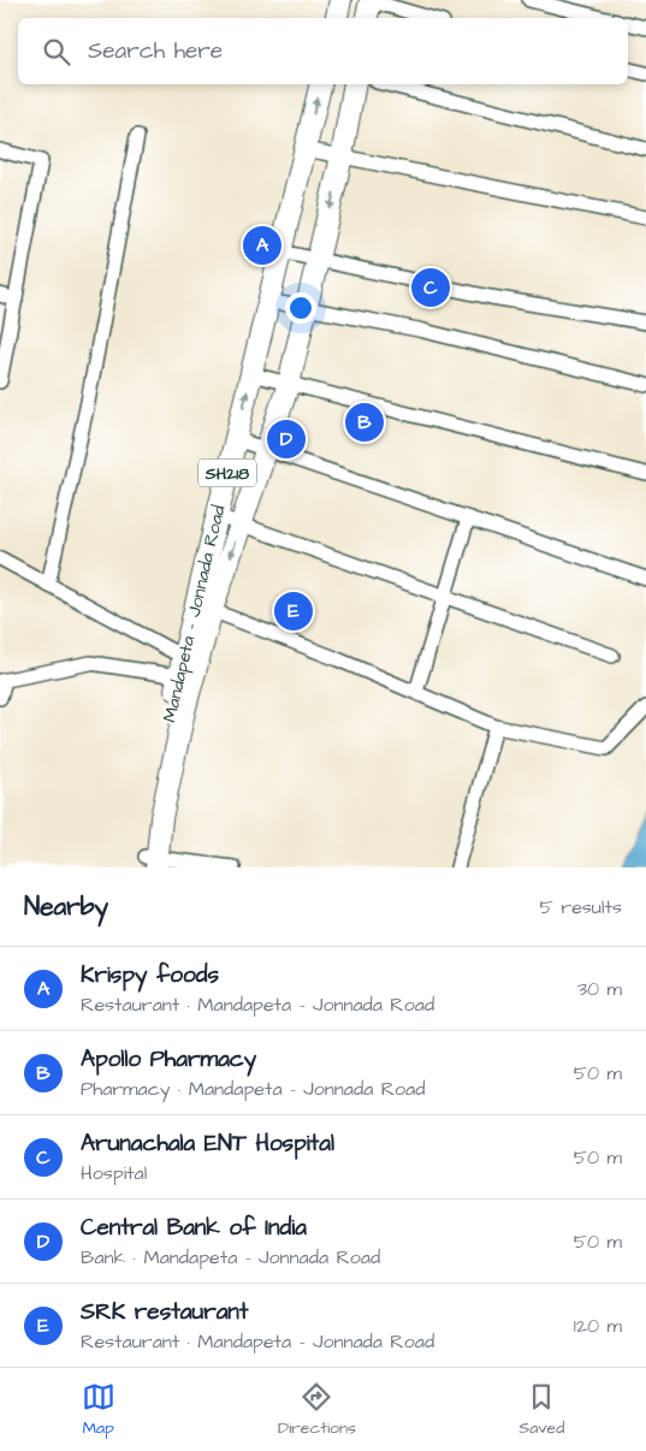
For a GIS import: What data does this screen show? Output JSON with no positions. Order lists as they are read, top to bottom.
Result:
{
  "streets": {
    "main road": ["SH218", "Mandapeta - Jonnada Road"]
  },
  "crossings": [
    ["SH218", "Mandapeta - Jonnada Road"]
  ],
  "page": {
    "search": "Search here",
    "pins": [
      "A",
      "C",
      "B",
      "D",
      "E"
    ],
    "heading": ["Nearby", "5 results"],
    "list": [
      {
        "mark": "A",
        "name": "Krispy foods",
        "note": "Restaurant · Mandapeta - Jonnada Road",
        "value": "30 m"
      },
      {
        "mark": "B",
        "name": "Apollo Pharmacy",
        "note": "Pharmacy · Mandapeta - Jonnada Road",
        "value": "50 m"
      },
      {
        "mark": "C",
        "name": "Arunachala ENT Hospital",
        "note": "Hospital",
        "value": "50 m"
      },
      {
        "mark": "D",
        "name": "Central Bank of India",
        "note": "Bank · Mandapeta - Jonnada Road",
        "value": "50 m"
      },
      {
        "mark": "E",
        "name": "SRK restaurant",
        "note": "Restaurant · Mandapeta - Jonnada Road",
        "value": "120 m"
      }
    ],
    "nav": ["Map", "Directions", "Saved"]
  }
}
